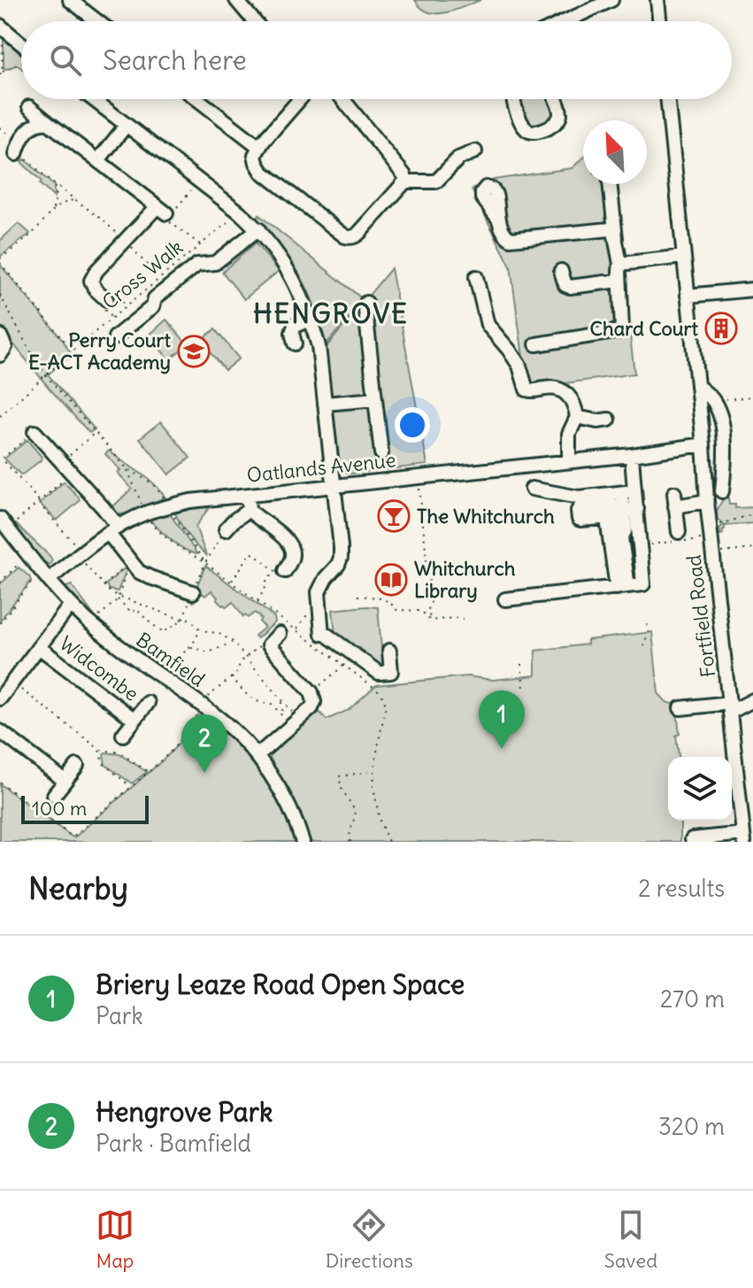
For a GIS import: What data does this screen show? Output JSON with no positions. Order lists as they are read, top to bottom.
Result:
{
  "streets": {
    "street": [
      "Oatlands Avenue",
      "Fortfield Road",
      "Bamfield",
      "Widcombe"
    ],
    "path": ["Cross Walk"]
  },
  "crossings": [
    ["Oatlands Avenue", "Fortfield Road"],
    ["Oatlands Avenue", "Bamfield"]
  ],
  "districts": ["HENGROVE"],
  "places": {
    "building": ["Chard Court"],
    "school or university": ["Perry Court E-ACT Academy"],
    "bar": ["The Whitchurch"],
    "library": ["Whitchurch Library"]
  },
  "scale_bar": "100 m",
  "north": "top left",
  "page": {
    "search": "Search here",
    "pins": ["1", "2"],
    "scale": "100 m",
    "heading": ["Nearby", "2 results"],
    "list": [
      {
        "mark": "1",
        "name": "Briery Leaze Road Open Space",
        "note": "Park",
        "value": "270 m"
      },
      {
        "mark": "2",
        "name": "Hengrove Park",
        "note": "Park · Bamfield",
        "value": "320 m"
      }
    ],
    "nav": ["Map", "Directions", "Saved"]
  }
}
